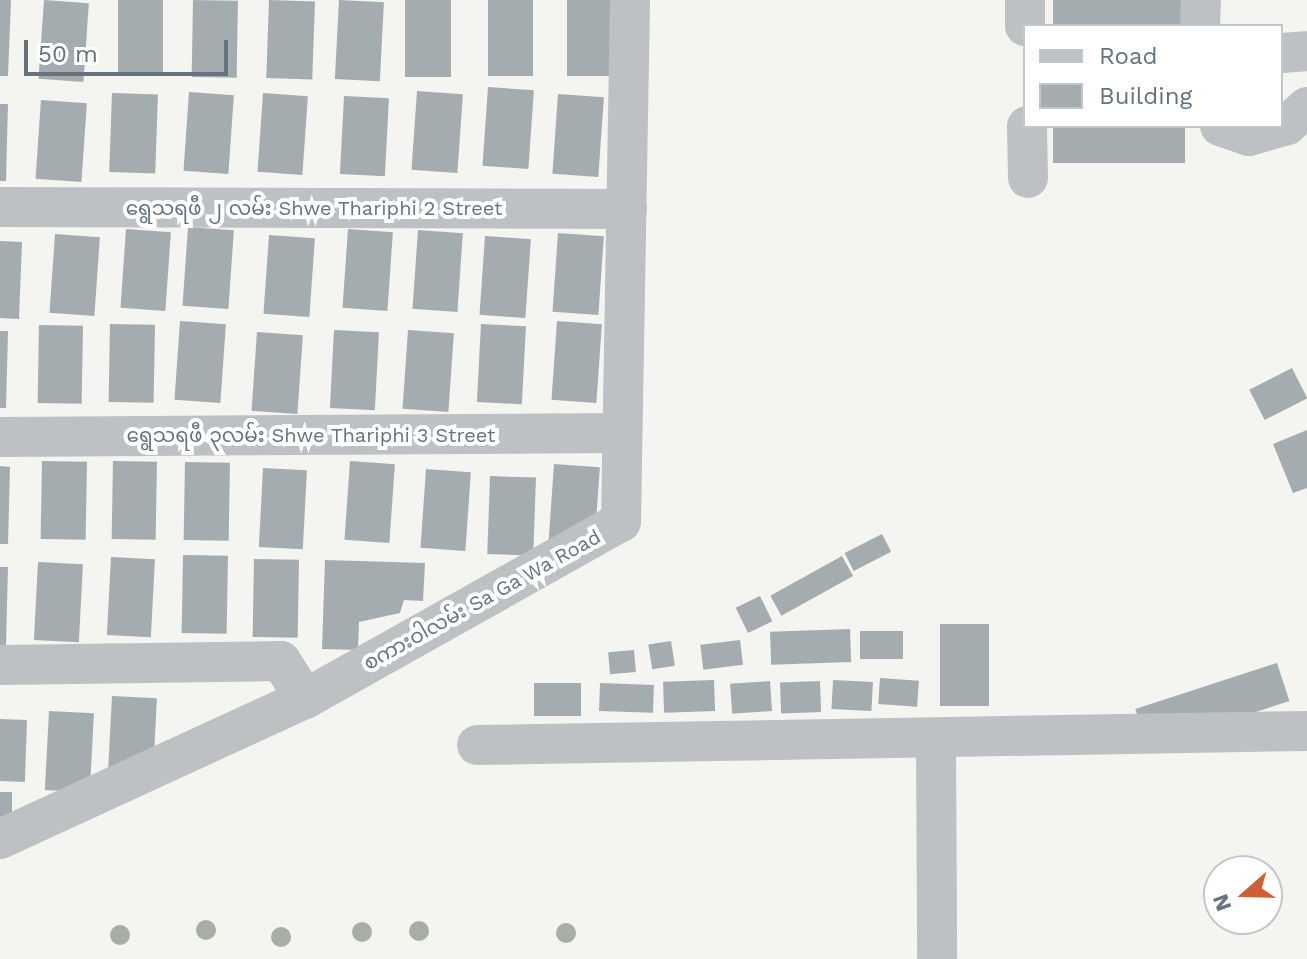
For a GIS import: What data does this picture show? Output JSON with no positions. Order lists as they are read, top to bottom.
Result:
{
  "streets": {
    "street": ["ရွေသရဖီ ၂ လမ်း Shwe Thariphi 2 Street", "ရွေသရဖီ ၃လမ်း Shwe Thariphi 3 Street", "စကားဝါလမ်း Sa Ga Wa Road"]
  },
  "crossings": [
    ["ရွေသရဖီ ၂ လမ်း Shwe Thariphi 2 Street", "စကားဝါလမ်း Sa Ga Wa Road"],
    ["ရွေသရဖီ ၃လမ်း Shwe Thariphi 3 Street", "စကားဝါလမ်း Sa Ga Wa Road"]
  ],
  "legend": ["Road", "Building"],
  "scale_bar": "50 m",
  "north": "left"
}
